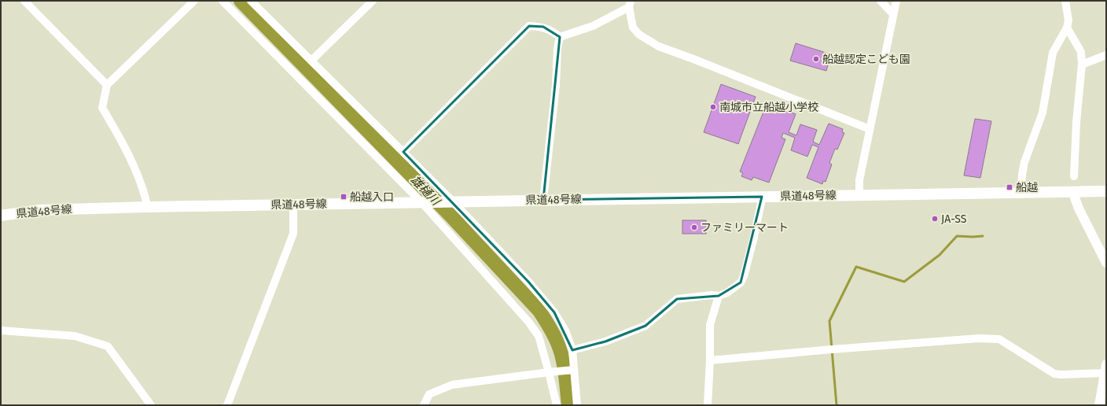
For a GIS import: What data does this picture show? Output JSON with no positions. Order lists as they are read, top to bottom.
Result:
{
  "streets": {
    "main road": ["県道48号線"]
  },
  "water": ["雄樋川"],
  "places": {
    "other": [
      "船越認定こども園",
      "南城市立船越小学校",
      "JA-SS",
      "ファミリーマート"
    ],
    "transit": ["船越", "船越入口"]
  }
}
